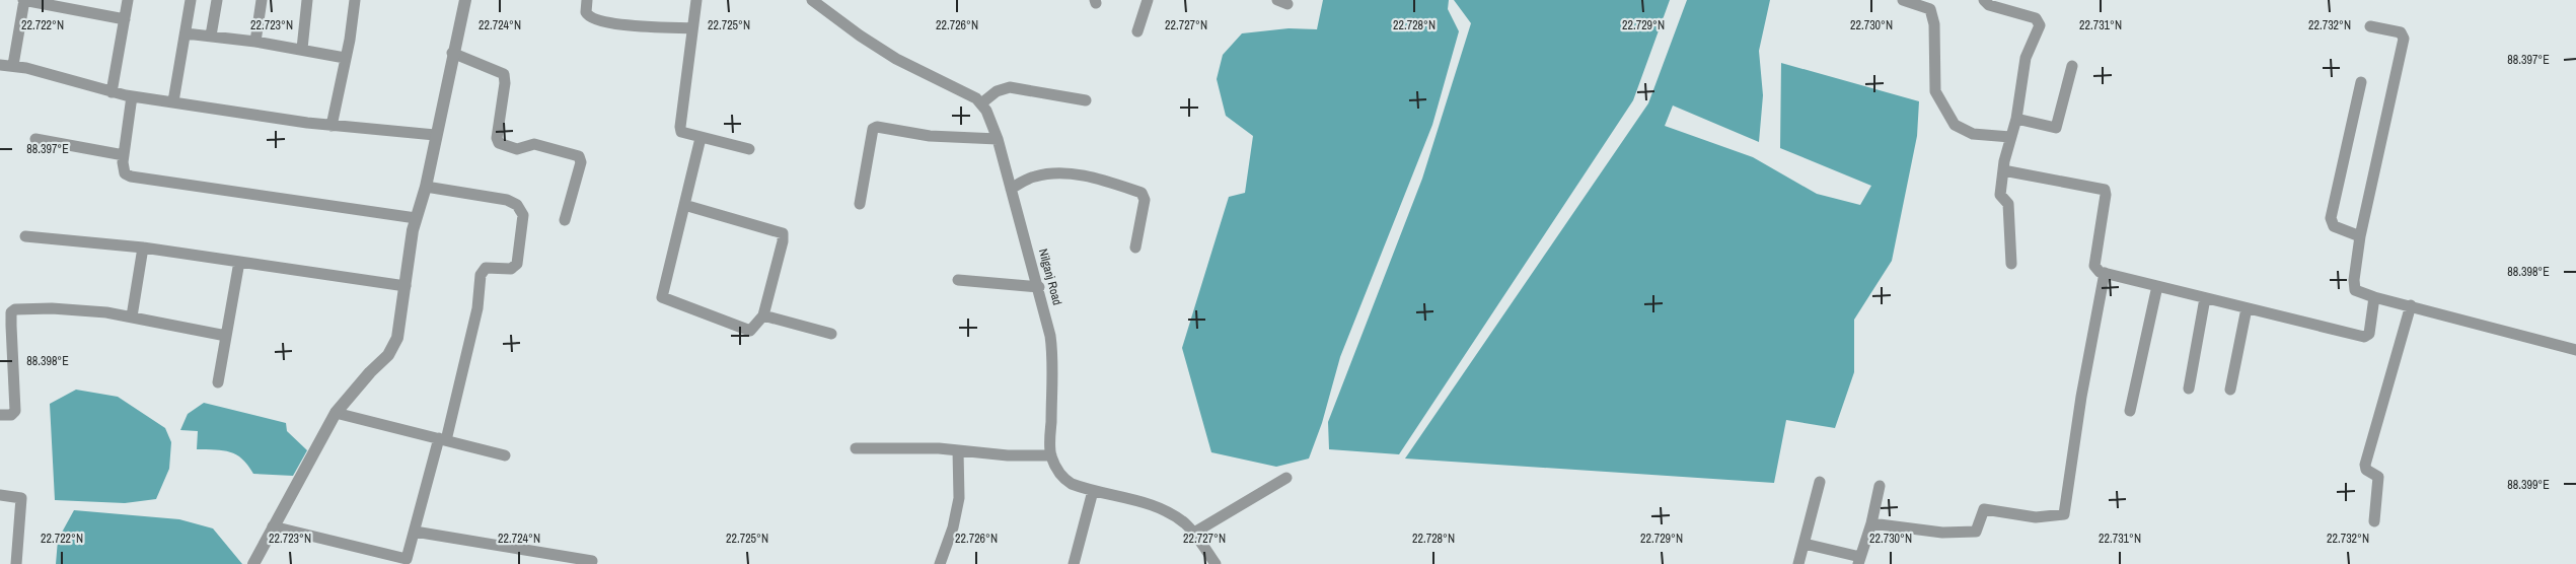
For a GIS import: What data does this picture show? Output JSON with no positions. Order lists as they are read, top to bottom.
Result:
{
  "streets": {
    "street": ["Nilganj Road"]
  },
  "coordinates": [
    "22.722°N",
    "22.723°N",
    "22.724°N",
    "22.725°N",
    "22.726°N",
    "22.727°N",
    "22.728°N",
    "22.729°N",
    "22.730°N",
    "22.731°N",
    "22.732°N",
    "88.397°E",
    "88.398°E",
    "88.399°E"
  ]
}
